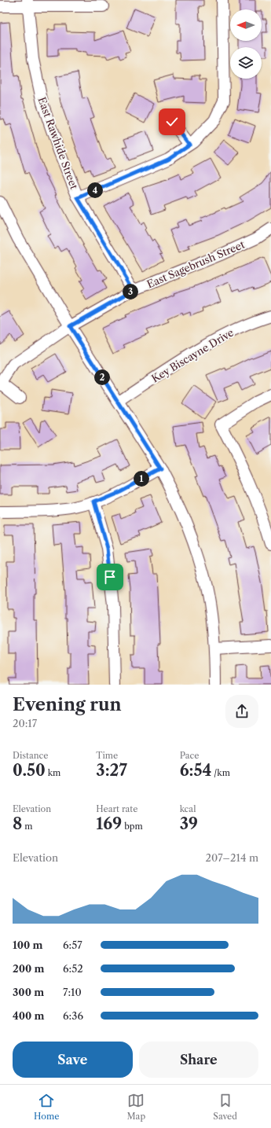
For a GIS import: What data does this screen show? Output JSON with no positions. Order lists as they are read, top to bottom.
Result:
{
  "streets": {
    "street": ["East Rawhide Street", "East Sagebrush Street", "Key Biscayne Drive"]
  },
  "crossings": [
    ["East Rawhide Street", "East Sagebrush Street"]
  ],
  "north": "left",
  "page": {
    "pins": [
      "4",
      "3",
      "2",
      "1"
    ],
    "heading": ["Evening run", "20:17"],
    "stats": [
      ["Distance", "0.50 km"],
      ["Time", "3:27"],
      ["Pace", "6:54 /km"],
      ["Elevation", "8 m"],
      ["Heart rate", "169 bpm"],
      ["kcal", "39"]
    ],
    "chart": ["Elevation", "207–214 m"],
    "list": [
      {
        "name": "100 m",
        "note": "6:57"
      },
      {
        "name": "200 m",
        "note": "6:52"
      },
      {
        "name": "300 m",
        "note": "7:10"
      },
      {
        "name": "400 m",
        "note": "6:36"
      }
    ],
    "buttons": ["Save", "Share"],
    "tabs": ["Home", "Map", "Saved"]
  }
}
